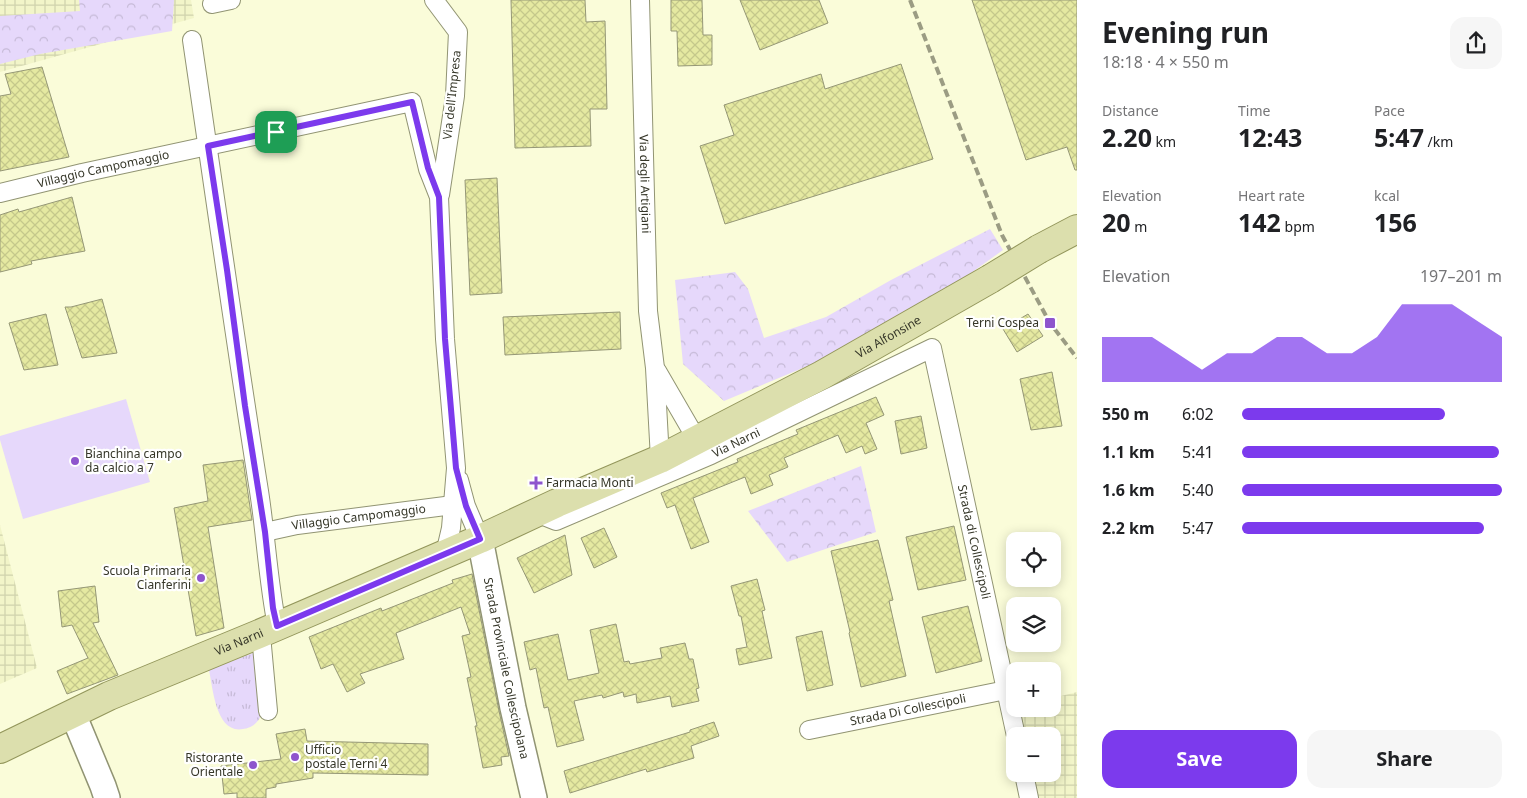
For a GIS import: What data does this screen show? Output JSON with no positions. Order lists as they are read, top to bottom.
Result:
{
  "streets": {
    "main road": ["Via Alfonsine", "Via Narni"],
    "street": [
      "Via dell'Impresa",
      "Villaggio Campomaggio",
      "Via degli Artigiani",
      "Strada di Collescipoli",
      "Strada Provinciale Collescipolana",
      "Strada Di Collescipoli"
    ]
  },
  "crossings": [
    ["Via dell'Impresa", "Villaggio Campomaggio"],
    ["Villaggio Campomaggio", "Via Narni"],
    ["Villaggio Campomaggio", "Strada Provinciale Collescipolana"],
    ["Via degli Artigiani", "Via Alfonsine"],
    ["Via degli Artigiani", "Via Narni"],
    ["Via Alfonsine", "Via Narni"],
    ["Via Narni", "Strada di Collescipoli"],
    ["Via Narni", "Strada Provinciale Collescipolana"],
    ["Strada di Collescipoli", "Strada Di Collescipoli"]
  ],
  "places": {
    "transit": ["Terni Cospea"],
    "other": [
      "Bianchina campo da calcio a 7",
      "Scuola Primaria Cianferini",
      "Ufficio postale Terni 4",
      "Ristorante Orientale"
    ],
    "health": ["Farmacia Monti"]
  },
  "page": {
    "heading": ["Evening run", "18:18 · 4 × 550 m"],
    "stats": [
      ["Distance", "2.20 km"],
      ["Time", "12:43"],
      ["Pace", "5:47 /km"],
      ["Elevation", "20 m"],
      ["Heart rate", "142 bpm"],
      ["kcal", "156"]
    ],
    "chart": ["Elevation", "197–201 m"],
    "list": [
      {
        "name": "550 m",
        "note": "6:02"
      },
      {
        "name": "1.1 km",
        "note": "5:41"
      },
      {
        "name": "1.6 km",
        "note": "5:40"
      },
      {
        "name": "2.2 km",
        "note": "5:47"
      }
    ],
    "map_buttons": ["+", "−"],
    "buttons": ["Save", "Share"]
  }
}
